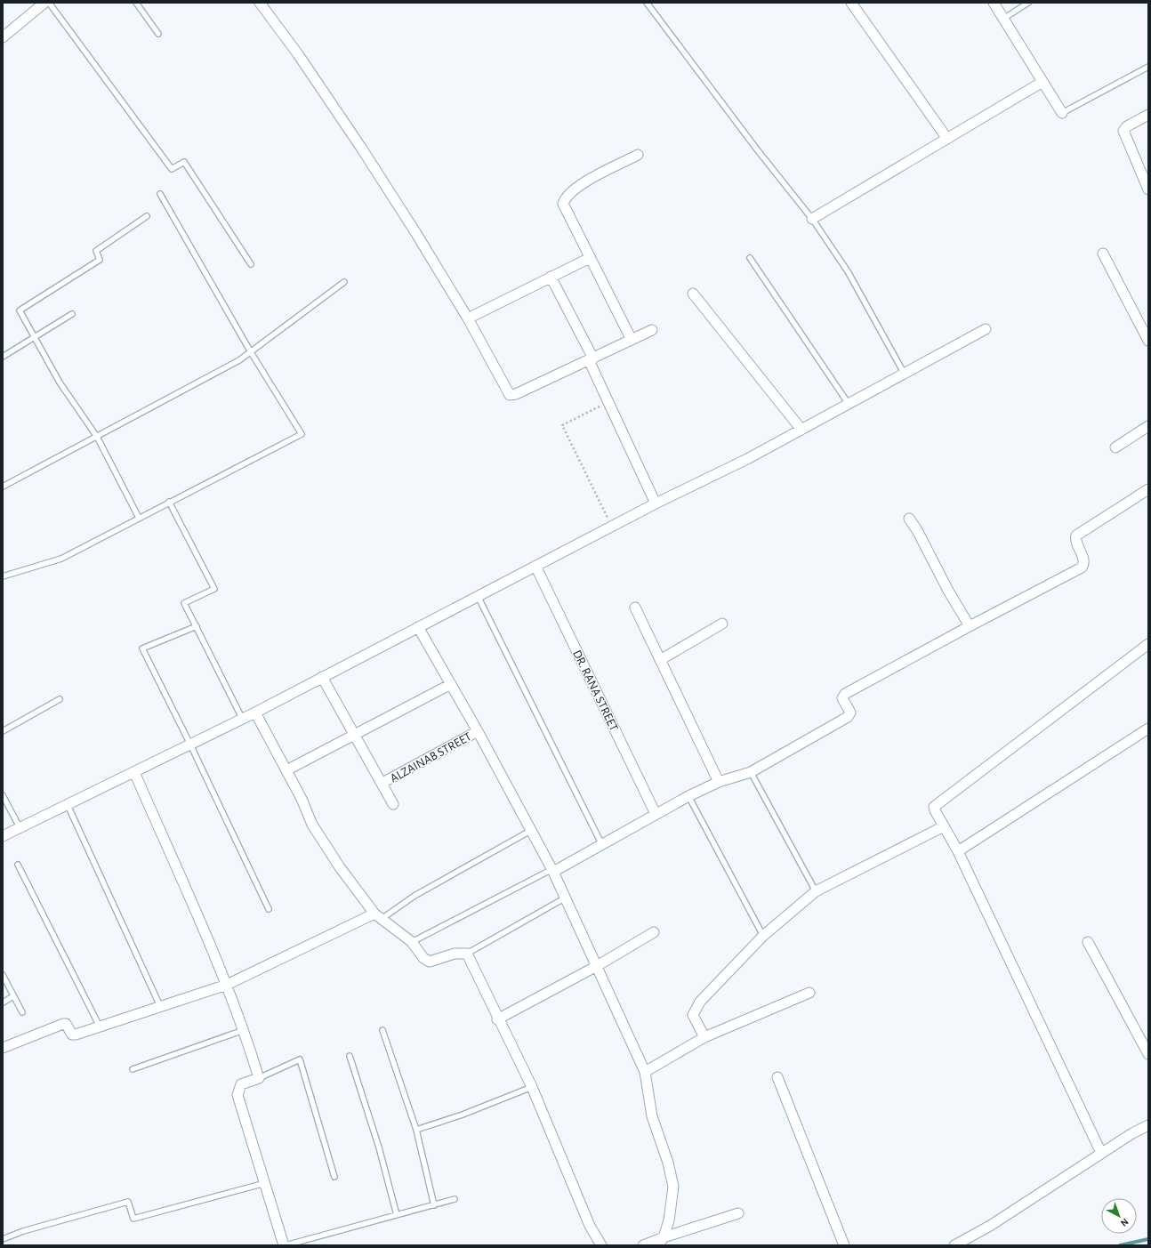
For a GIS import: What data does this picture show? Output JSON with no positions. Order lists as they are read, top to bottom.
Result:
{
  "streets": {
    "street": ["DR. RANA STREET", "ALZAINAB STREET"]
  },
  "north": "bottom right"
}
